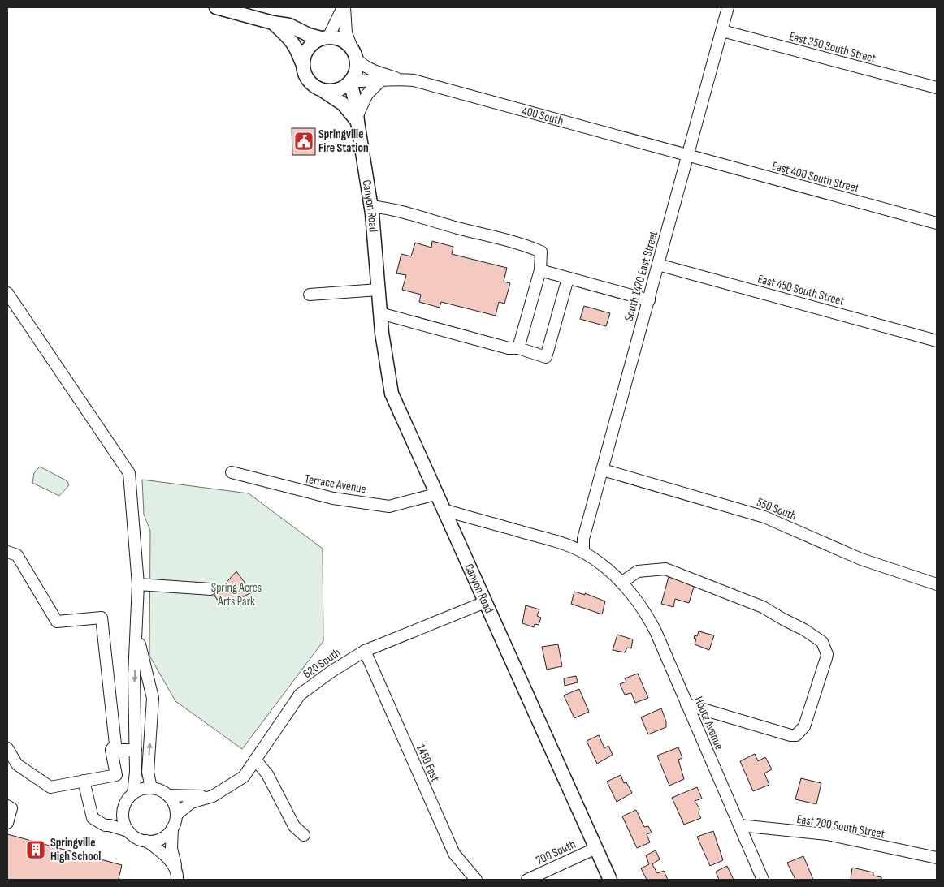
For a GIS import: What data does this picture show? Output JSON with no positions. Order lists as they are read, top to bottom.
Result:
{
  "streets": {
    "main road": ["Canyon Road"],
    "street": [
      "East 350 South Street",
      "400 South",
      "East 400 South Street",
      "South 1470 East Street",
      "East 450 South Street",
      "Terrace Avenue",
      "550 South",
      "620 South",
      "Houtz Avenue",
      "1450 East",
      "East 700 South Street",
      "700 South"
    ]
  },
  "crossings": [
    ["East 350 South Street", "South 1470 East Street"],
    ["400 South", "East 400 South Street"],
    ["400 South", "Canyon Road"],
    ["400 South", "South 1470 East Street"],
    ["East 400 South Street", "South 1470 East Street"],
    ["Canyon Road", "Terrace Avenue"],
    ["Canyon Road", "620 South"],
    ["Canyon Road", "700 South"],
    ["South 1470 East Street", "East 450 South Street"],
    ["South 1470 East Street", "550 South"],
    ["620 South", "1450 East"],
    ["Houtz Avenue", "East 700 South Street"]
  ],
  "parks": ["Spring Acres Arts Park"],
  "places": {
    "public building": ["Springville Fire Station"],
    "building": ["Springville High School"]
  }
}
